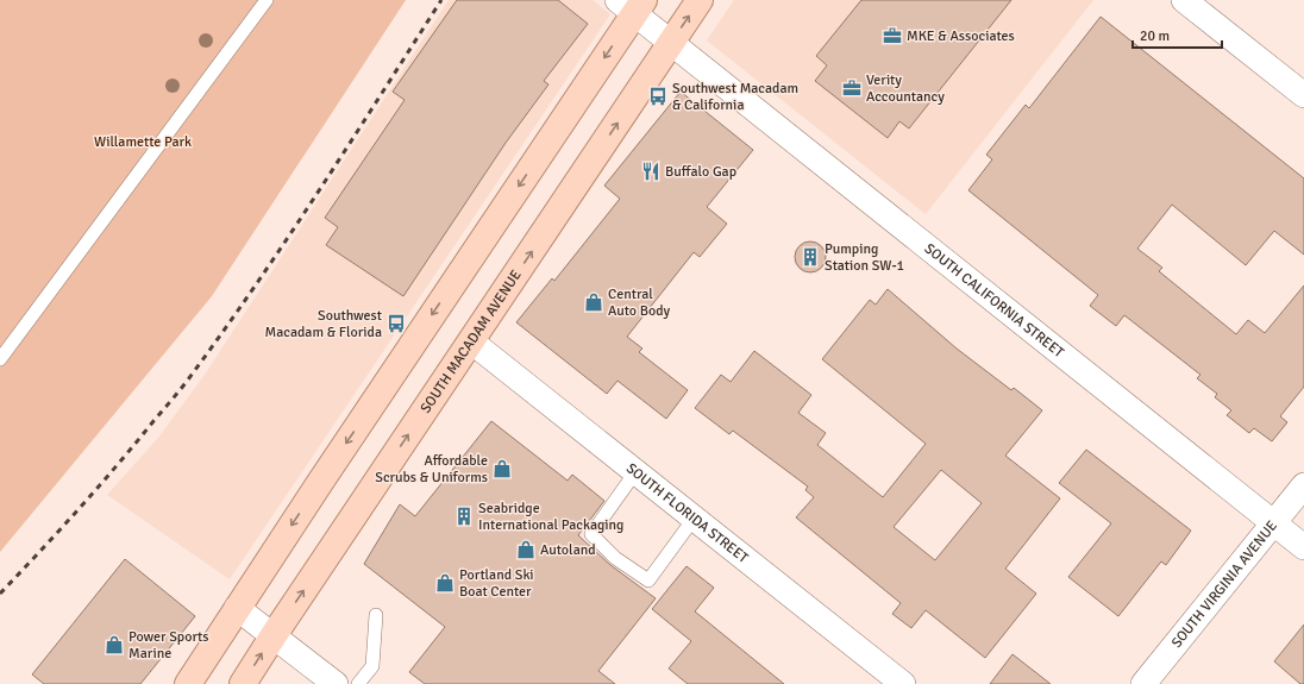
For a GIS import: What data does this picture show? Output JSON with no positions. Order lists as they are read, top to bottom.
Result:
{
  "streets": {
    "main road": ["SOUTH MACADAM AVENUE"],
    "street": ["SOUTH CALIFORNIA STREET", "SOUTH FLORIDA STREET", "SOUTH VIRGINIA AVENUE"]
  },
  "crossings": [
    ["SOUTH CALIFORNIA STREET", "SOUTH MACADAM AVENUE"],
    ["SOUTH CALIFORNIA STREET", "SOUTH VIRGINIA AVENUE"],
    ["SOUTH MACADAM AVENUE", "SOUTH FLORIDA STREET"]
  ],
  "parks": ["Willamette Park"],
  "places": {
    "office": ["MKE & Associates", "Verity Accountancy"],
    "bus stop": ["Southwest Macadam & California", "Southwest Macadam & Florida"],
    "restaurant": ["Buffalo Gap"],
    "building": ["Pumping Station SW-1", "Seabridge International Packaging"],
    "shop": [
      "Central Auto Body",
      "Affordable Scrubs & Uniforms",
      "Autoland",
      "Portland Ski Boat Center",
      "Power Sports Marine"
    ]
  },
  "scale_bar": "20 m"
}
